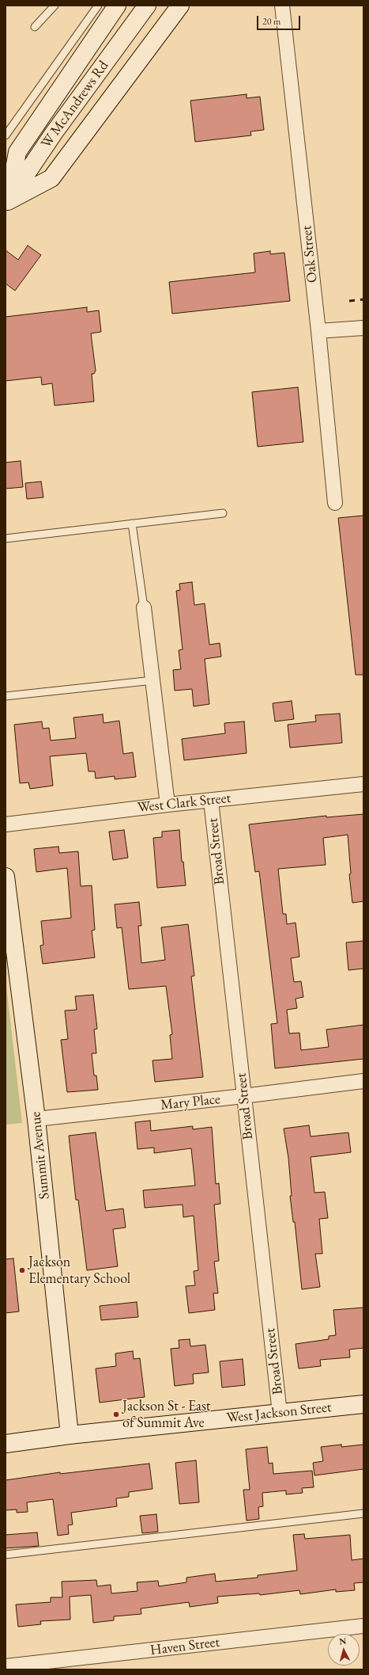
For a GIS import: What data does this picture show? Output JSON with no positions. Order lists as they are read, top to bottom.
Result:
{
  "streets": {
    "street": [
      "W McAndrews Rd",
      "Oak Street",
      "West Clark Street",
      "Broad Street",
      "Mary Place",
      "Summit Avenue",
      "West Jackson Street",
      "Haven Street"
    ]
  },
  "crossings": [
    ["West Clark Street", "Broad Street"],
    ["Broad Street", "Mary Place"],
    ["Broad Street", "West Jackson Street"],
    ["Mary Place", "Summit Avenue"],
    ["Summit Avenue", "West Jackson Street"]
  ],
  "places": ["Jackson Elementary School", "Jackson St - East of Summit Ave"],
  "scale_bar": "20 m",
  "north": "top"
}
